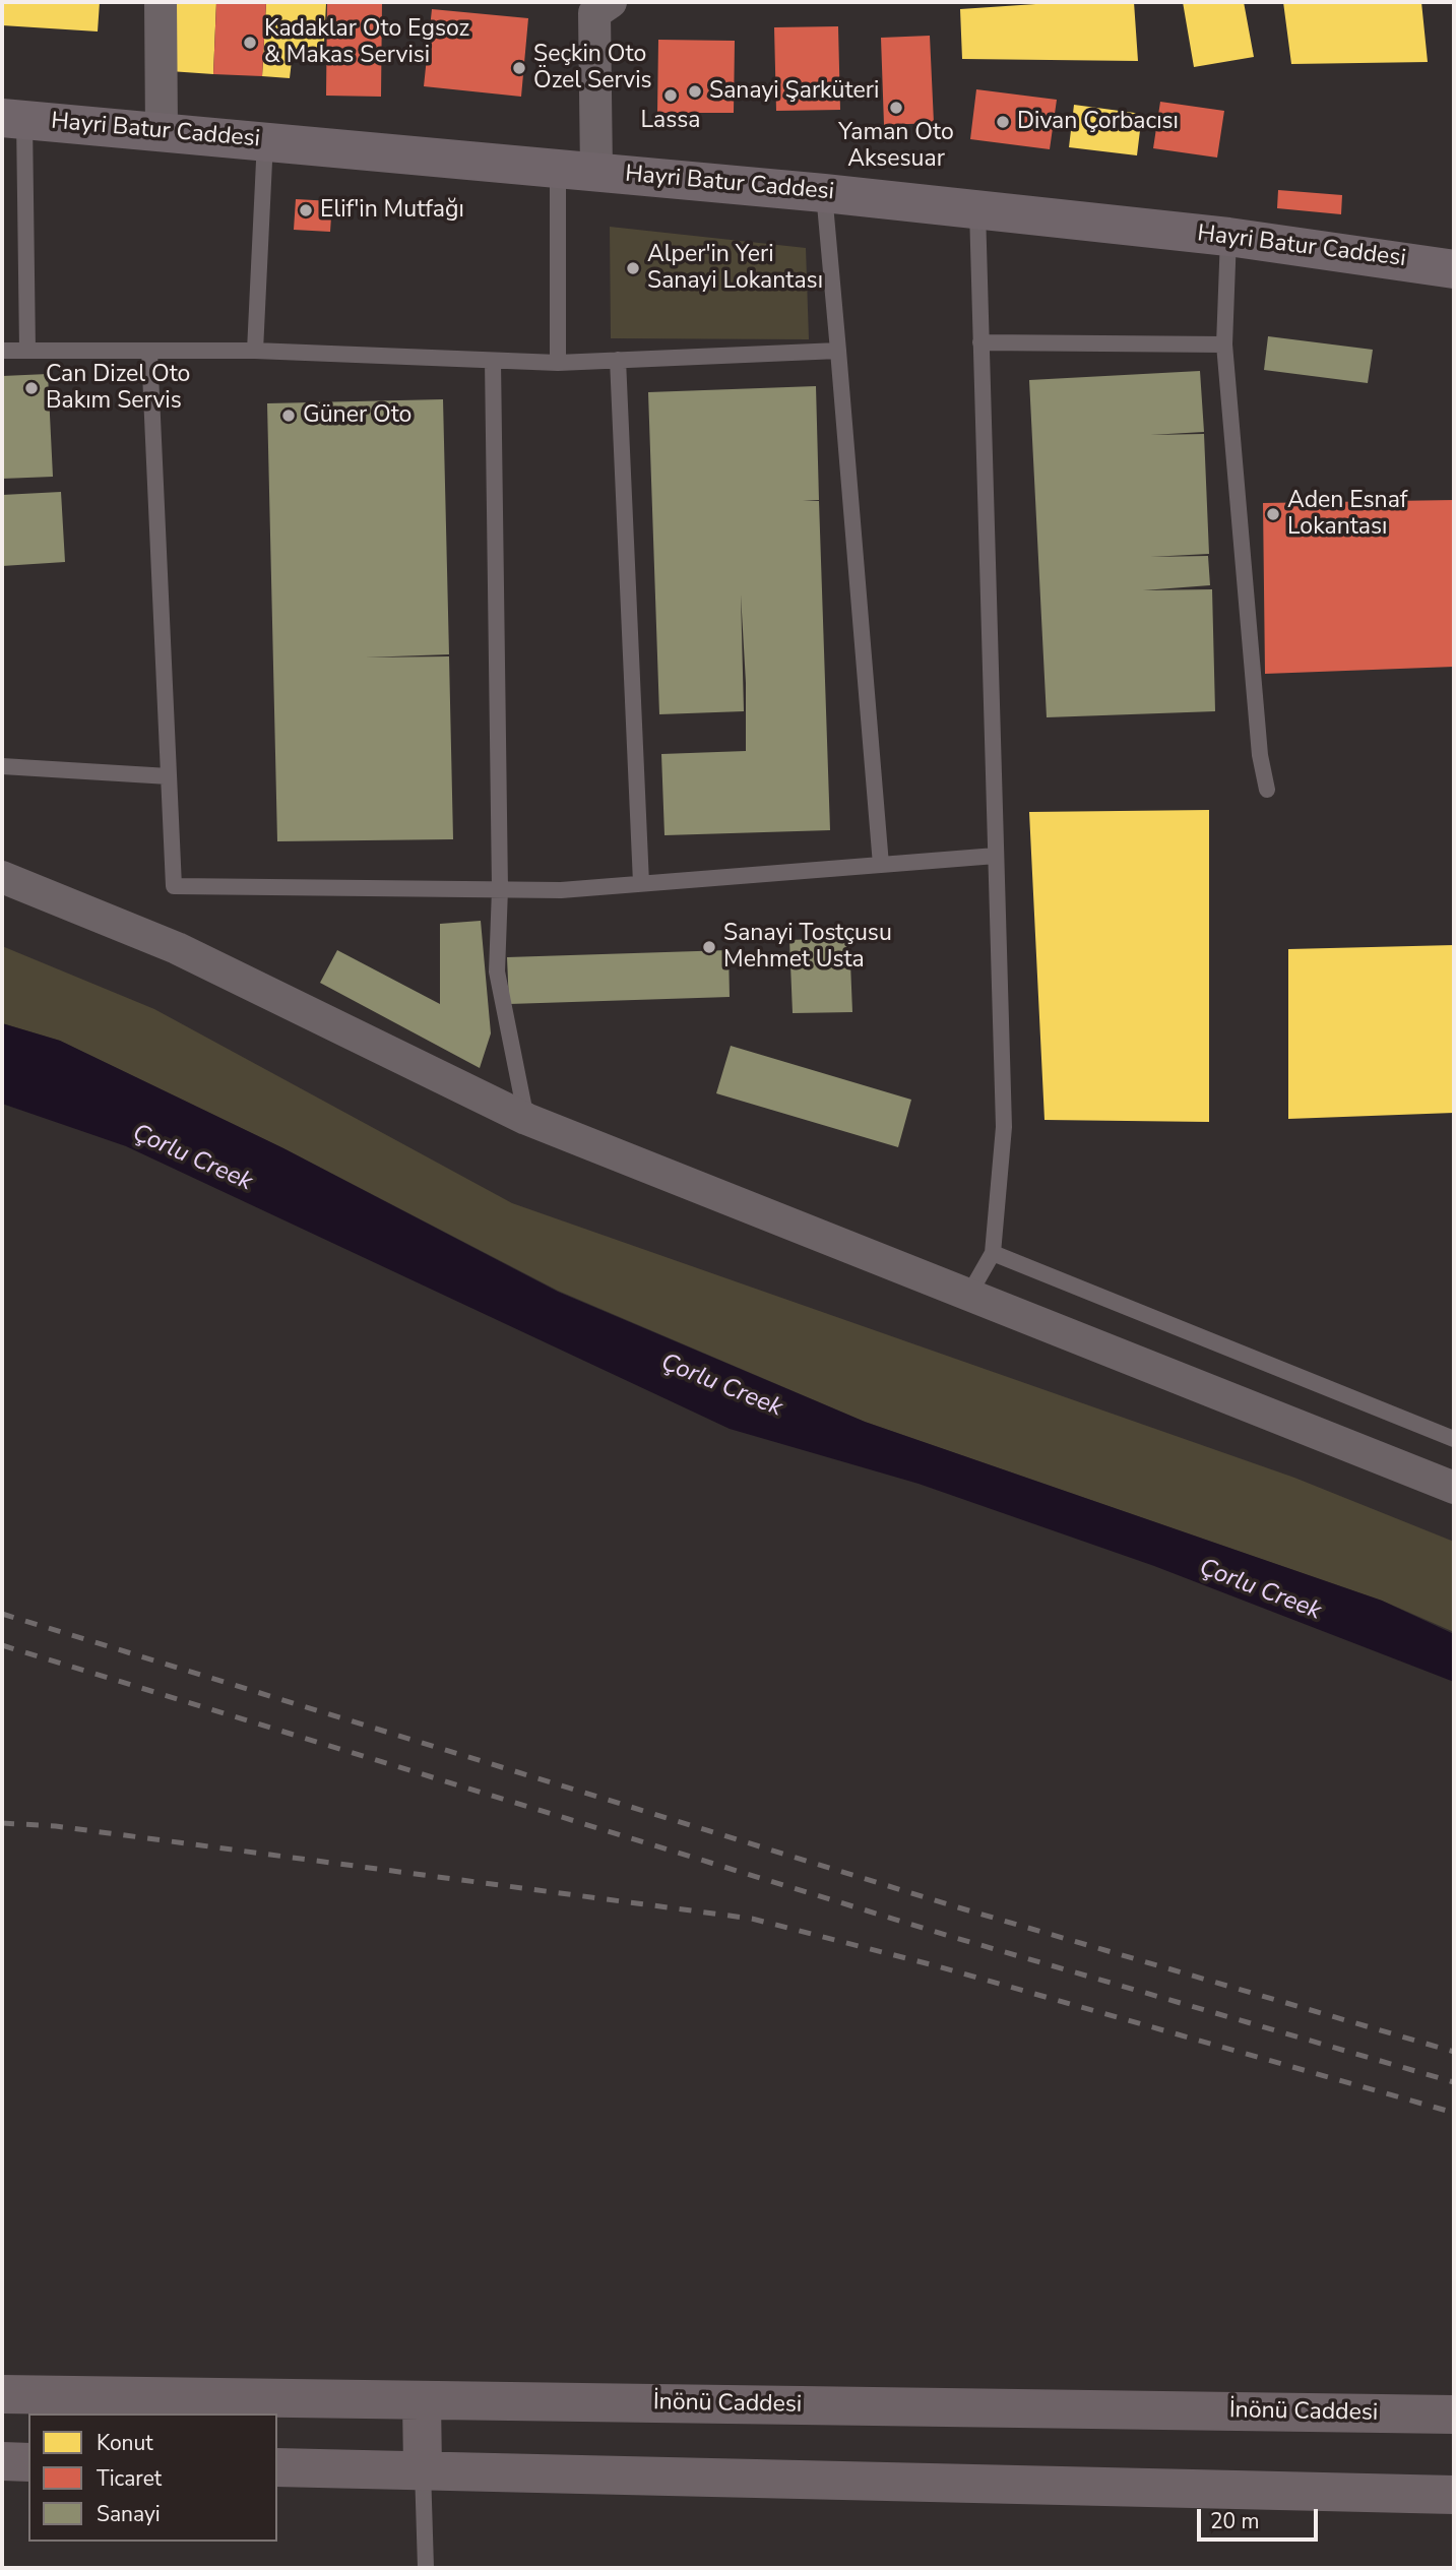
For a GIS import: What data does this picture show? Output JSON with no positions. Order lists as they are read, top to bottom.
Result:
{
  "streets": {
    "main road": ["Hayri Batur Caddesi", "İnönü Caddesi"]
  },
  "water": ["Çorlu Creek"],
  "places": [
    "Kadaklar Oto Egsoz & Makas Servisi",
    "Seçkin Oto Özel Servis",
    "Sanayi Şarküteri",
    "Lassa",
    "Yaman Oto Aksesuar",
    "Divan Çorbacısı",
    "Elif'in Mutfağı",
    "Alper'in Yeri Sanayi Lokantası",
    "Can Dizel Oto Bakım Servis",
    "Güner Oto",
    "Aden Esnaf Lokantası",
    "Sanayi Tostçusu Mehmet Usta"
  ],
  "legend": ["Konut", "Ticaret", "Sanayi"],
  "scale_bar": "20 m"
}
